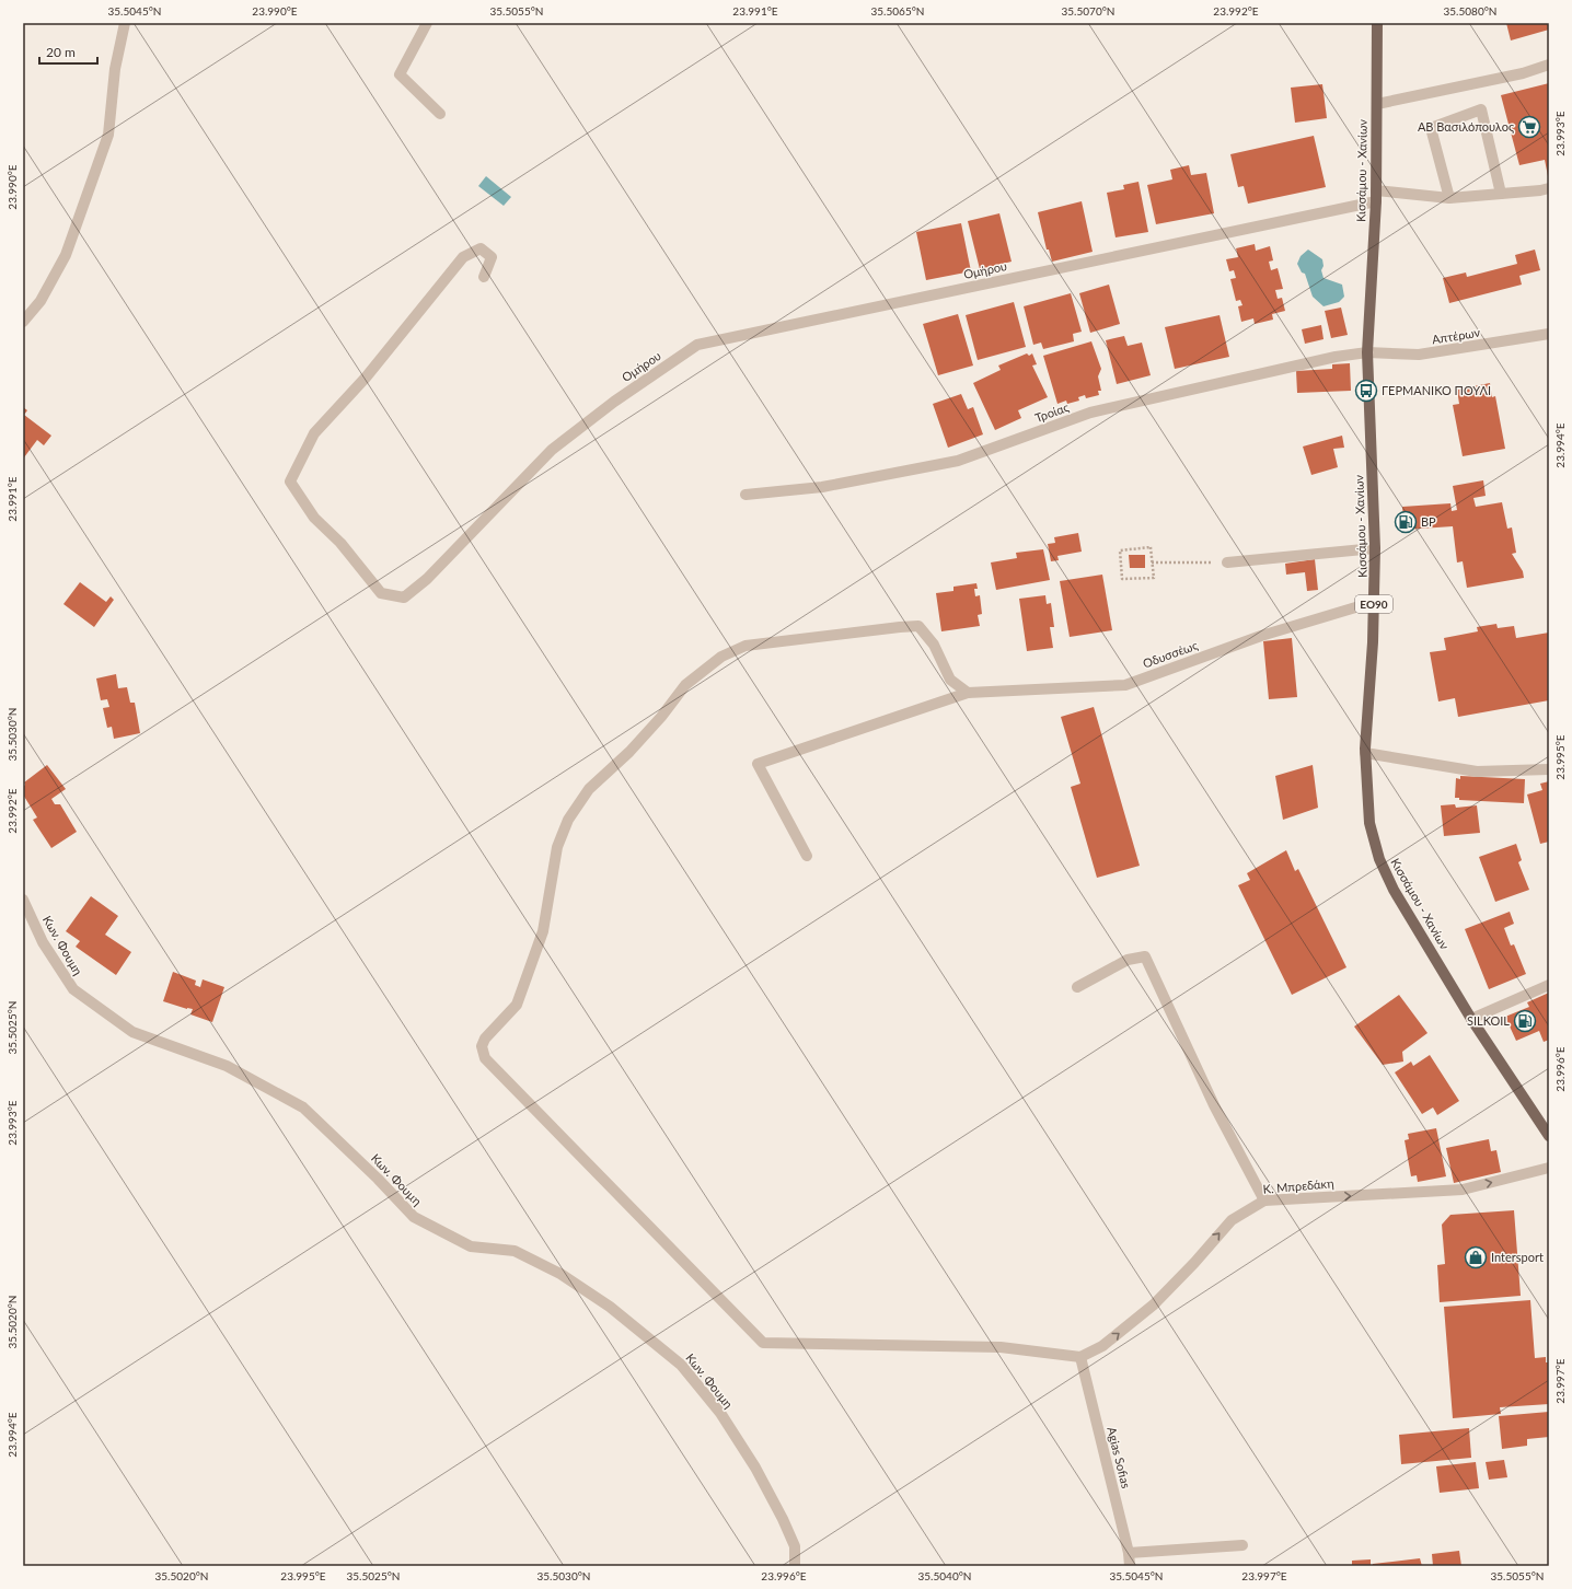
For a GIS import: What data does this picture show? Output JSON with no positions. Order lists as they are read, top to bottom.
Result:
{
  "streets": {
    "main road": ["Κισσάμου - Χανίων", "ΕΟ90"],
    "street": [
      "Ομήρου",
      "Απτέρων",
      "Τροίας",
      "Οδυσσέως",
      "Κων. Φουμη",
      "Κ. Μπρεδάκη",
      "Agias Sofias"
    ]
  },
  "crossings": [
    ["Κισσάμου - Χανίων", "Ομήρου"],
    ["Κισσάμου - Χανίων", "Απτέρων"],
    ["Κισσάμου - Χανίων", "Τροίας"],
    ["Κισσάμου - Χανίων", "Οδυσσέως"],
    ["Απτέρων", "Τροίας"],
    ["Κ. Μπρεδάκη", "Agias Sofias"]
  ],
  "one_way": ["Κ. Μπρεδάκη"],
  "places": {
    "supermarket": ["ΑΒ Βασιλόπουλος"],
    "bus stop": ["ΓΕΡΜΑΝΙΚΟ ΠΟΥΛΙ"],
    "fuel station": ["BP", "SILKOIL"],
    "shop": ["Intersport"]
  },
  "scale_bar": "20 m",
  "coordinates": [
    "35.5045°N",
    "23.990°E",
    "35.5055°N",
    "23.991°E",
    "35.5065°N",
    "35.5070°N",
    "23.992°E",
    "35.5080°N",
    "23.993°E",
    "23.994°E",
    "35.5030°N",
    "23.995°E",
    "35.5025°N",
    "23.996°E",
    "35.5020°N",
    "23.997°E",
    "35.5040°N"
  ]
}
